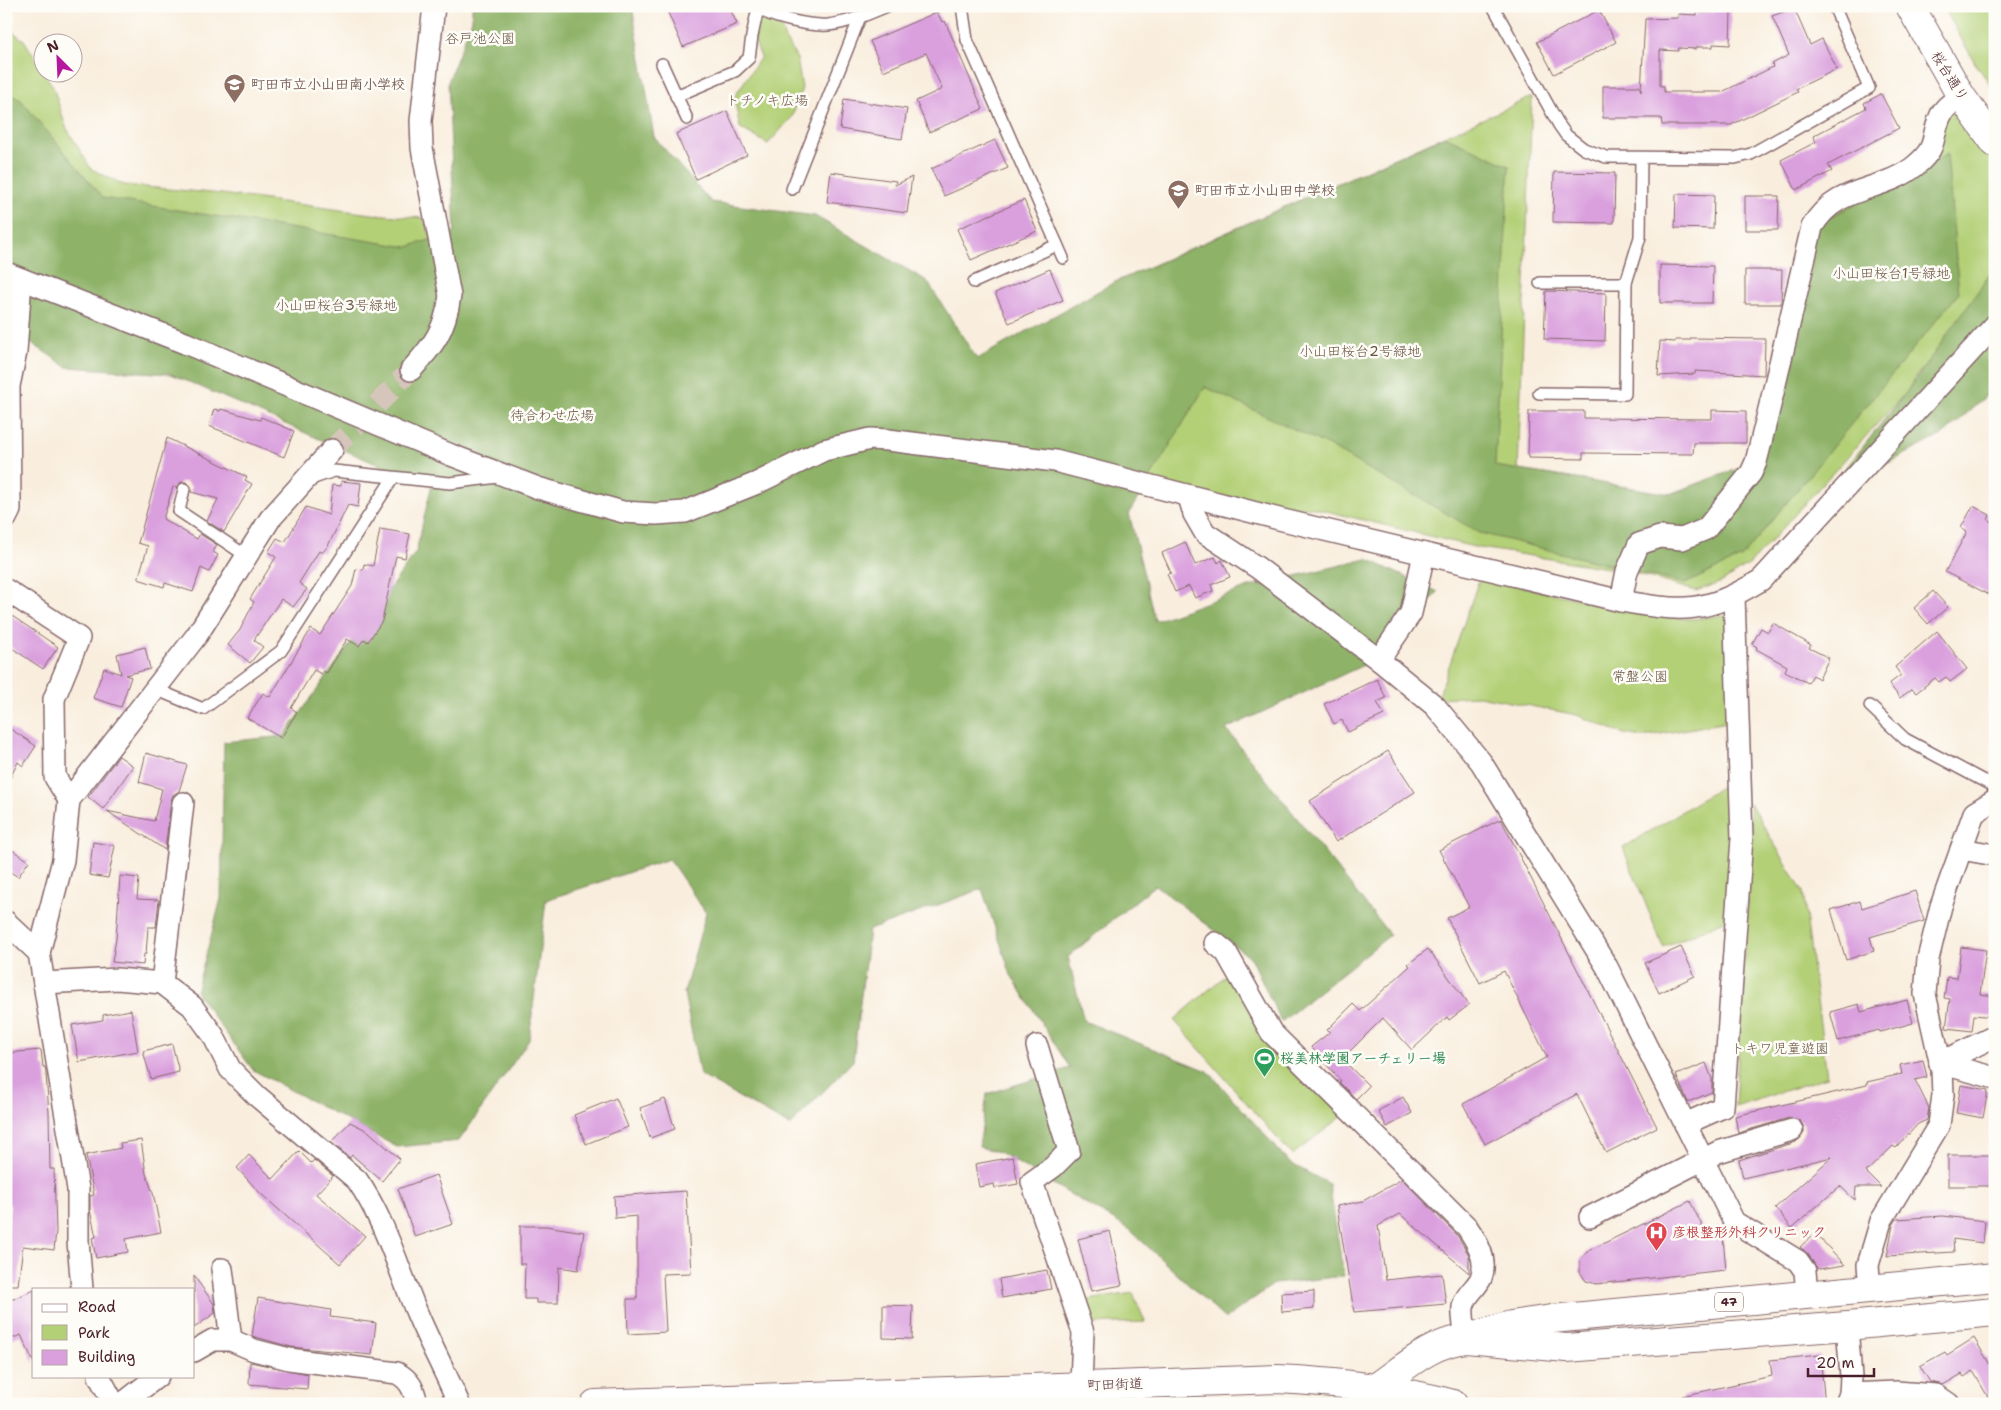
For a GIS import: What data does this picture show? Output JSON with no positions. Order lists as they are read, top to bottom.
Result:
{
  "streets": {
    "main road": ["桜台通り", "47", "町田街道"]
  },
  "crossings": [
    ["47", "町田街道"]
  ],
  "parks": [
    "谷戸池公園",
    "トチノキ広場",
    "小山田桜台1号緑地",
    "小山田桜台3号緑地",
    "小山田桜台2号緑地",
    "待合わせ広場",
    "常盤公園",
    "トキワ児童遊園"
  ],
  "places": {
    "school or university": ["町田市立小山田南小学校", "町田市立小山田中学校"],
    "sports": ["桜美林学園アーチェリー場"],
    "hospital": ["彦根整形外科クリニック"]
  },
  "legend": ["Road", "Park", "Building"],
  "scale_bar": "20 m",
  "north": "top left"
}
